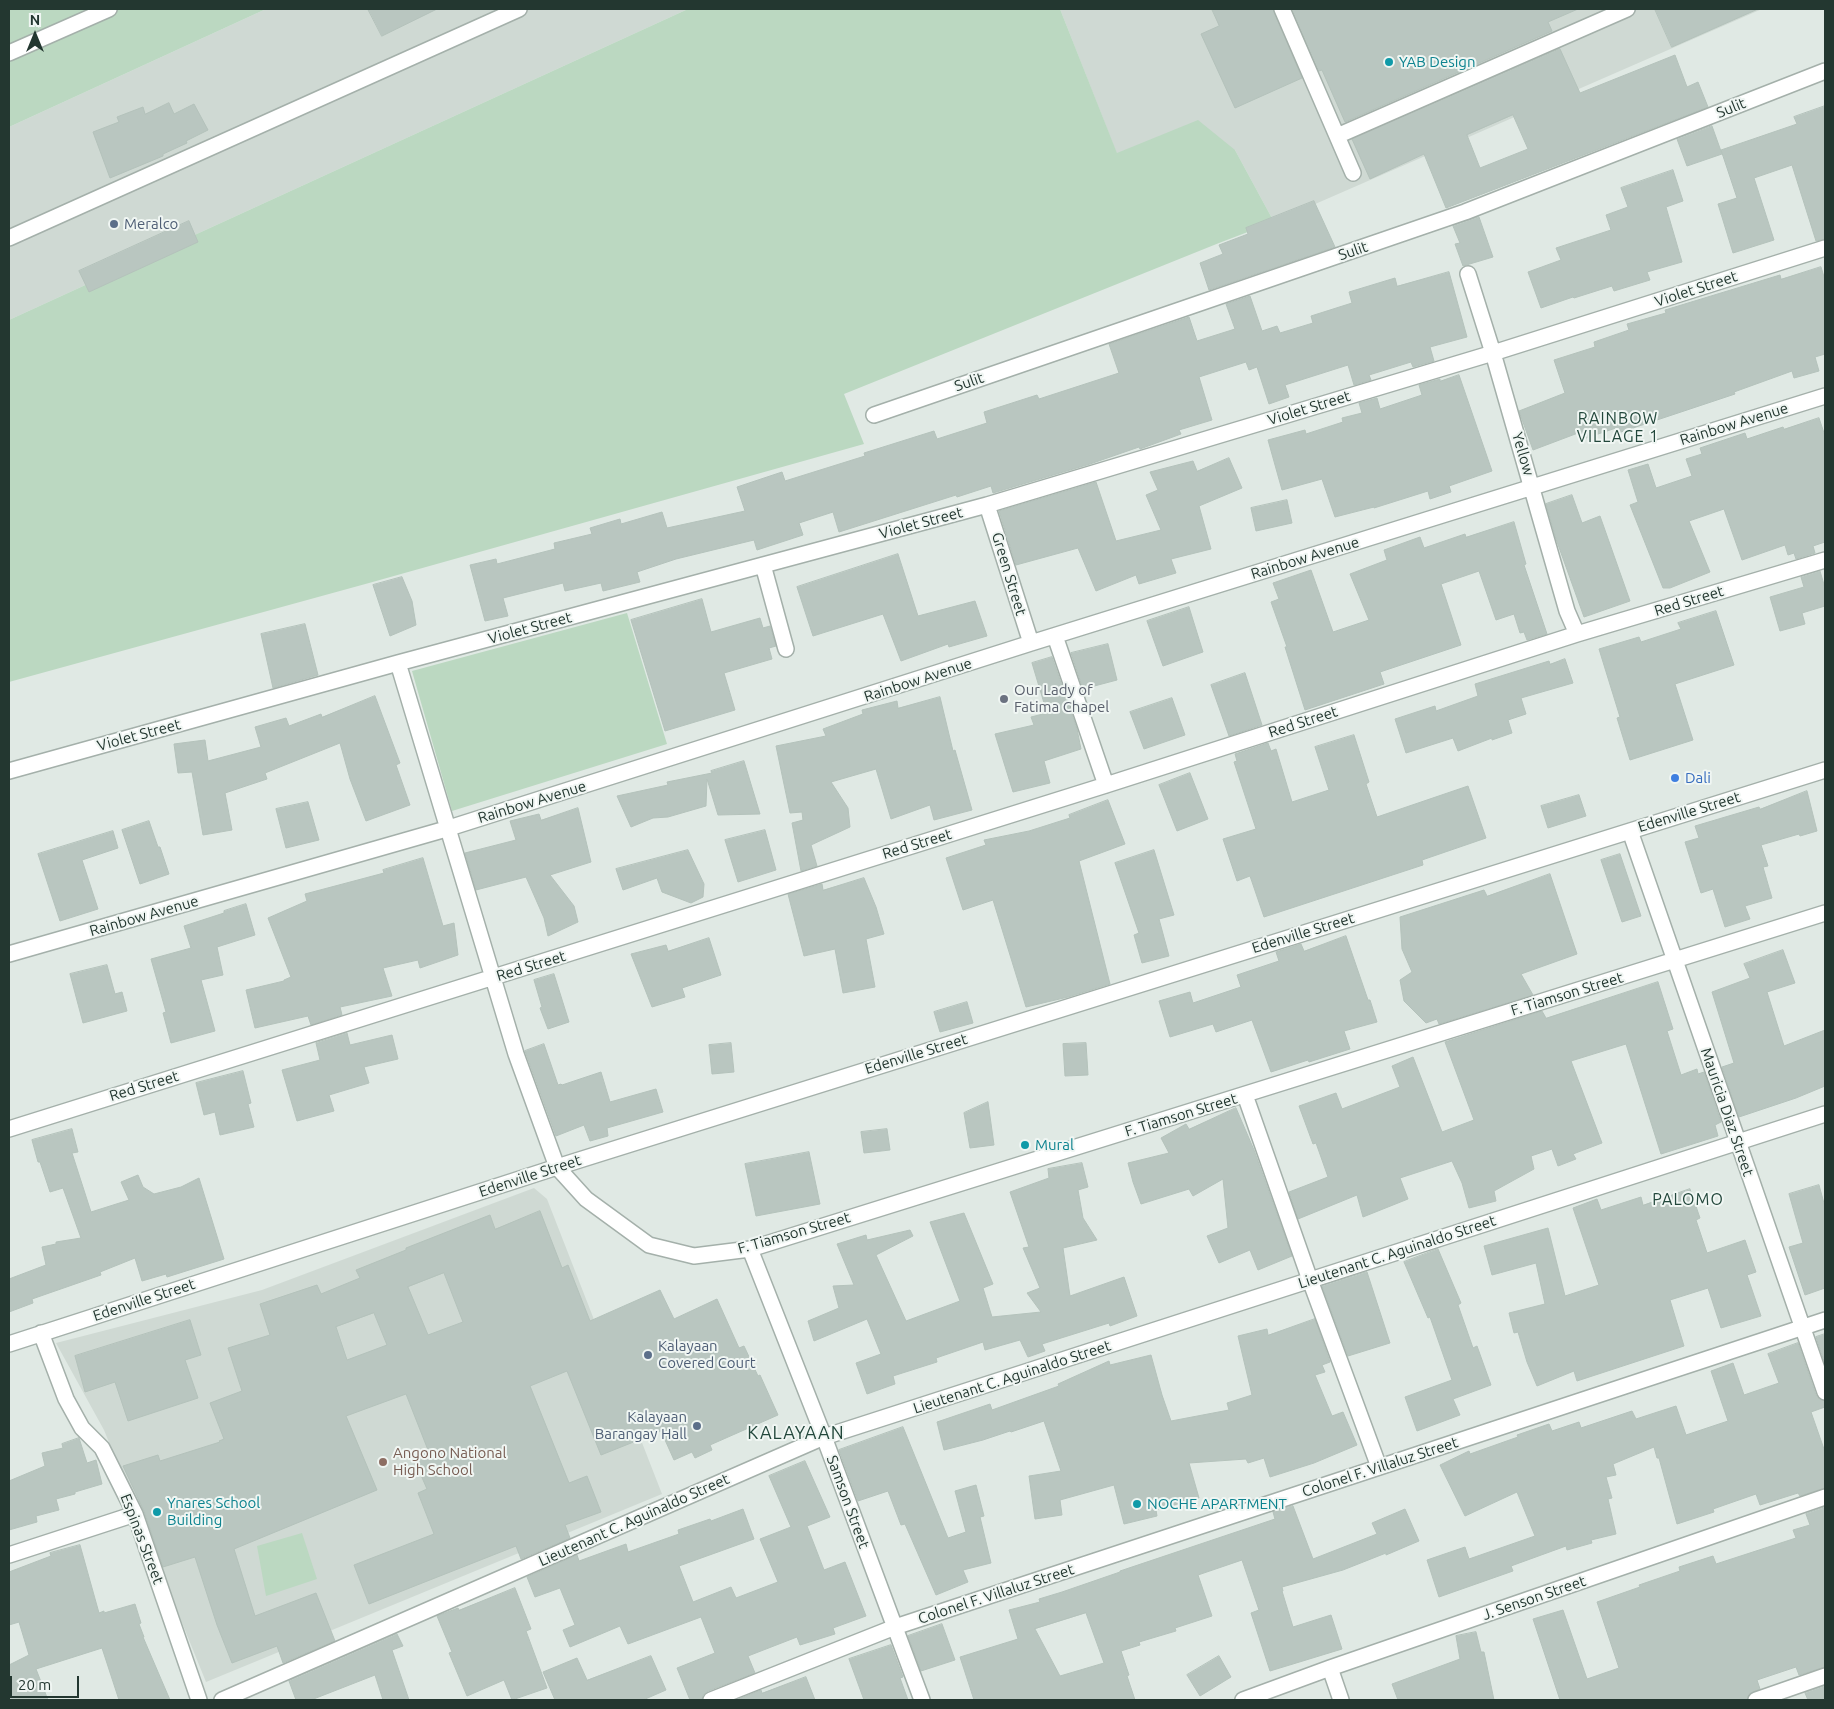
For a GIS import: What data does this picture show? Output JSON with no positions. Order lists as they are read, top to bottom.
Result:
{
  "streets": {
    "street": [
      "Sulit",
      "Violet Street",
      "Rainbow Avenue",
      "Yellow",
      "Green Street",
      "Red Street",
      "Edenville Street",
      "F. Tiamson Street",
      "Mauricia Diaz Street",
      "Lieutenant C. Aguinaldo Street",
      "Colonel F. Villaluz Street",
      "Samson Street",
      "Espinas Street",
      "J. Senson Street"
    ]
  },
  "crossings": [
    ["Violet Street", "Yellow"],
    ["Violet Street", "Green Street"],
    ["Rainbow Avenue", "Yellow"],
    ["Rainbow Avenue", "Green Street"],
    ["Yellow", "Red Street"],
    ["Edenville Street", "F. Tiamson Street"],
    ["Edenville Street", "Mauricia Diaz Street"],
    ["Edenville Street", "Espinas Street"],
    ["F. Tiamson Street", "Mauricia Diaz Street"],
    ["F. Tiamson Street", "Samson Street"],
    ["Mauricia Diaz Street", "Lieutenant C. Aguinaldo Street"],
    ["Mauricia Diaz Street", "Colonel F. Villaluz Street"],
    ["Lieutenant C. Aguinaldo Street", "Samson Street"],
    ["Colonel F. Villaluz Street", "Samson Street"]
  ],
  "districts": ["RAINBOW VILLAGE 1", "PALOMO", "KALAYAAN"],
  "places": [
    "YAB Design",
    "Meralco",
    "Our Lady of Fatima Chapel",
    "Dali",
    "Mural",
    "Kalayaan Covered Court",
    "Kalayaan Barangay Hall",
    "Angono National High School",
    "NOCHE APARTMENT",
    "Ynares School Building"
  ],
  "scale_bar": "20 m",
  "north": "top"
}
